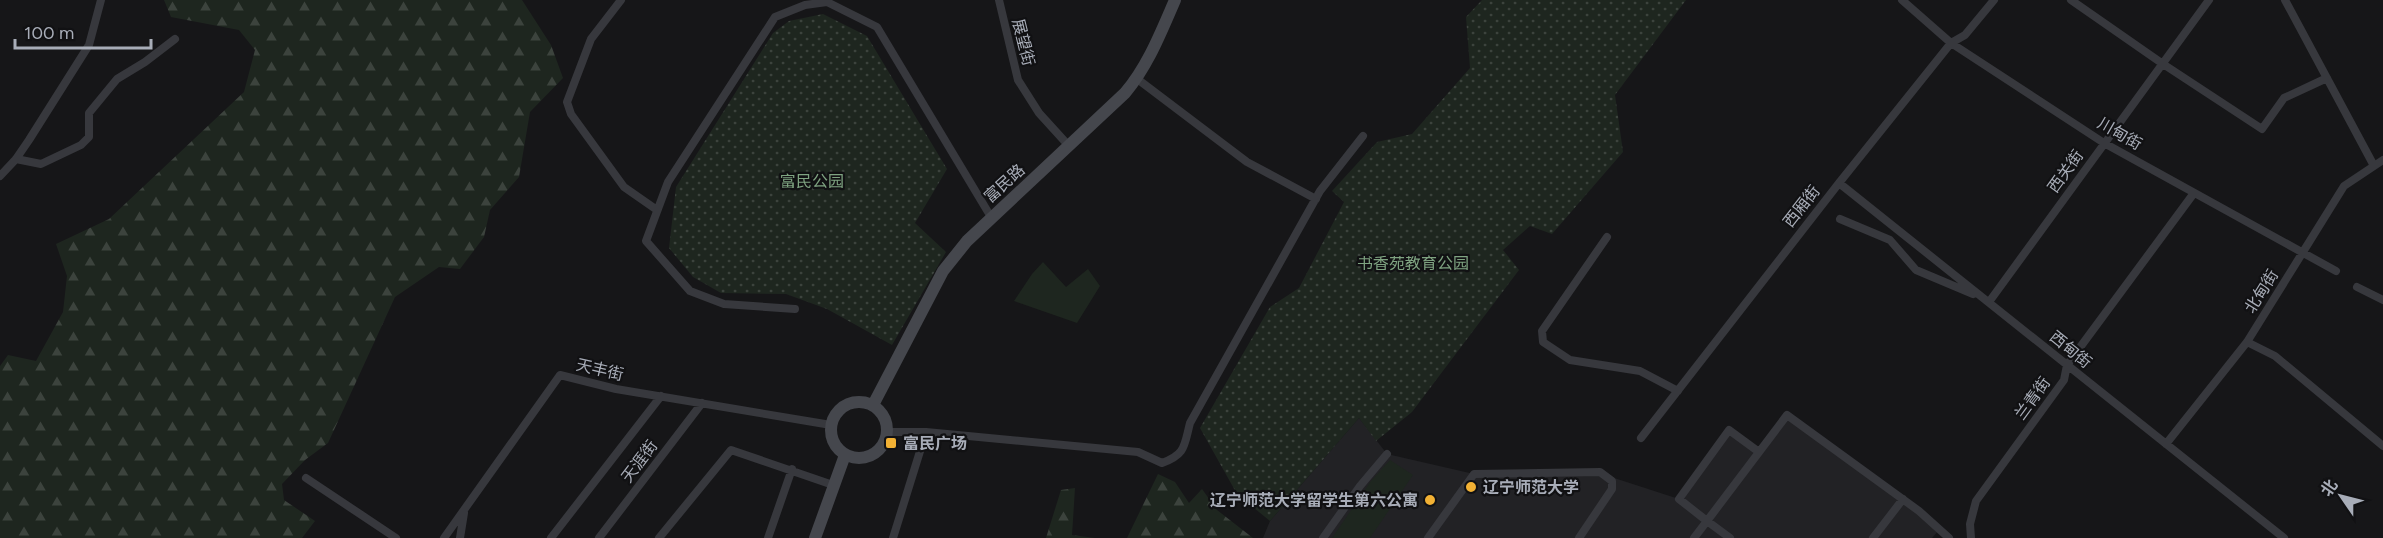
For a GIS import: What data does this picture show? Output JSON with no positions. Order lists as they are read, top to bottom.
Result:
{
  "streets": {
    "street": [
      "展望街",
      "川甸街",
      "西关街",
      "富民路",
      "西厢街",
      "北甸街",
      "西甸街",
      "天丰街",
      "兰青街",
      "天涯街"
    ]
  },
  "crossings": [
    ["展望街", "富民路"],
    ["川甸街", "西关街"],
    ["川甸街", "西厢街"],
    ["川甸街", "北甸街"],
    ["川甸街", "兰青街"],
    ["西关街", "西甸街"],
    ["富民路", "天丰街"],
    ["西厢街", "西甸街"],
    ["北甸街", "西甸街"],
    ["西甸街", "兰青街"],
    ["天丰街", "天涯街"]
  ],
  "parks": ["富民公园", "书香苑教育公园"],
  "places": {
    "transit": ["富民广场"],
    "other": ["辽宁师范大学", "辽宁师范大学留学生第六公寓"]
  },
  "scale_bar": "100 m",
  "north": "top left"
}
